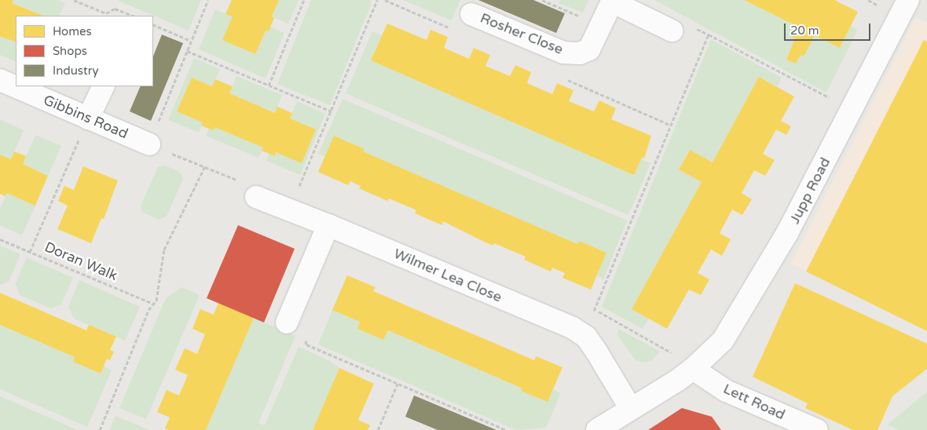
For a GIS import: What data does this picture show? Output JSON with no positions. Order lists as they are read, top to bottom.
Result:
{
  "streets": {
    "street": [
      "Rosher Close",
      "Gibbins Road",
      "Jupp Road",
      "Wilmer Lea Close",
      "Lett Road"
    ],
    "path": ["Doran Walk"]
  },
  "crossings": [
    ["Jupp Road", "Wilmer Lea Close"],
    ["Jupp Road", "Lett Road"]
  ],
  "legend": ["Homes", "Shops", "Industry"],
  "scale_bar": "20 m"
}
